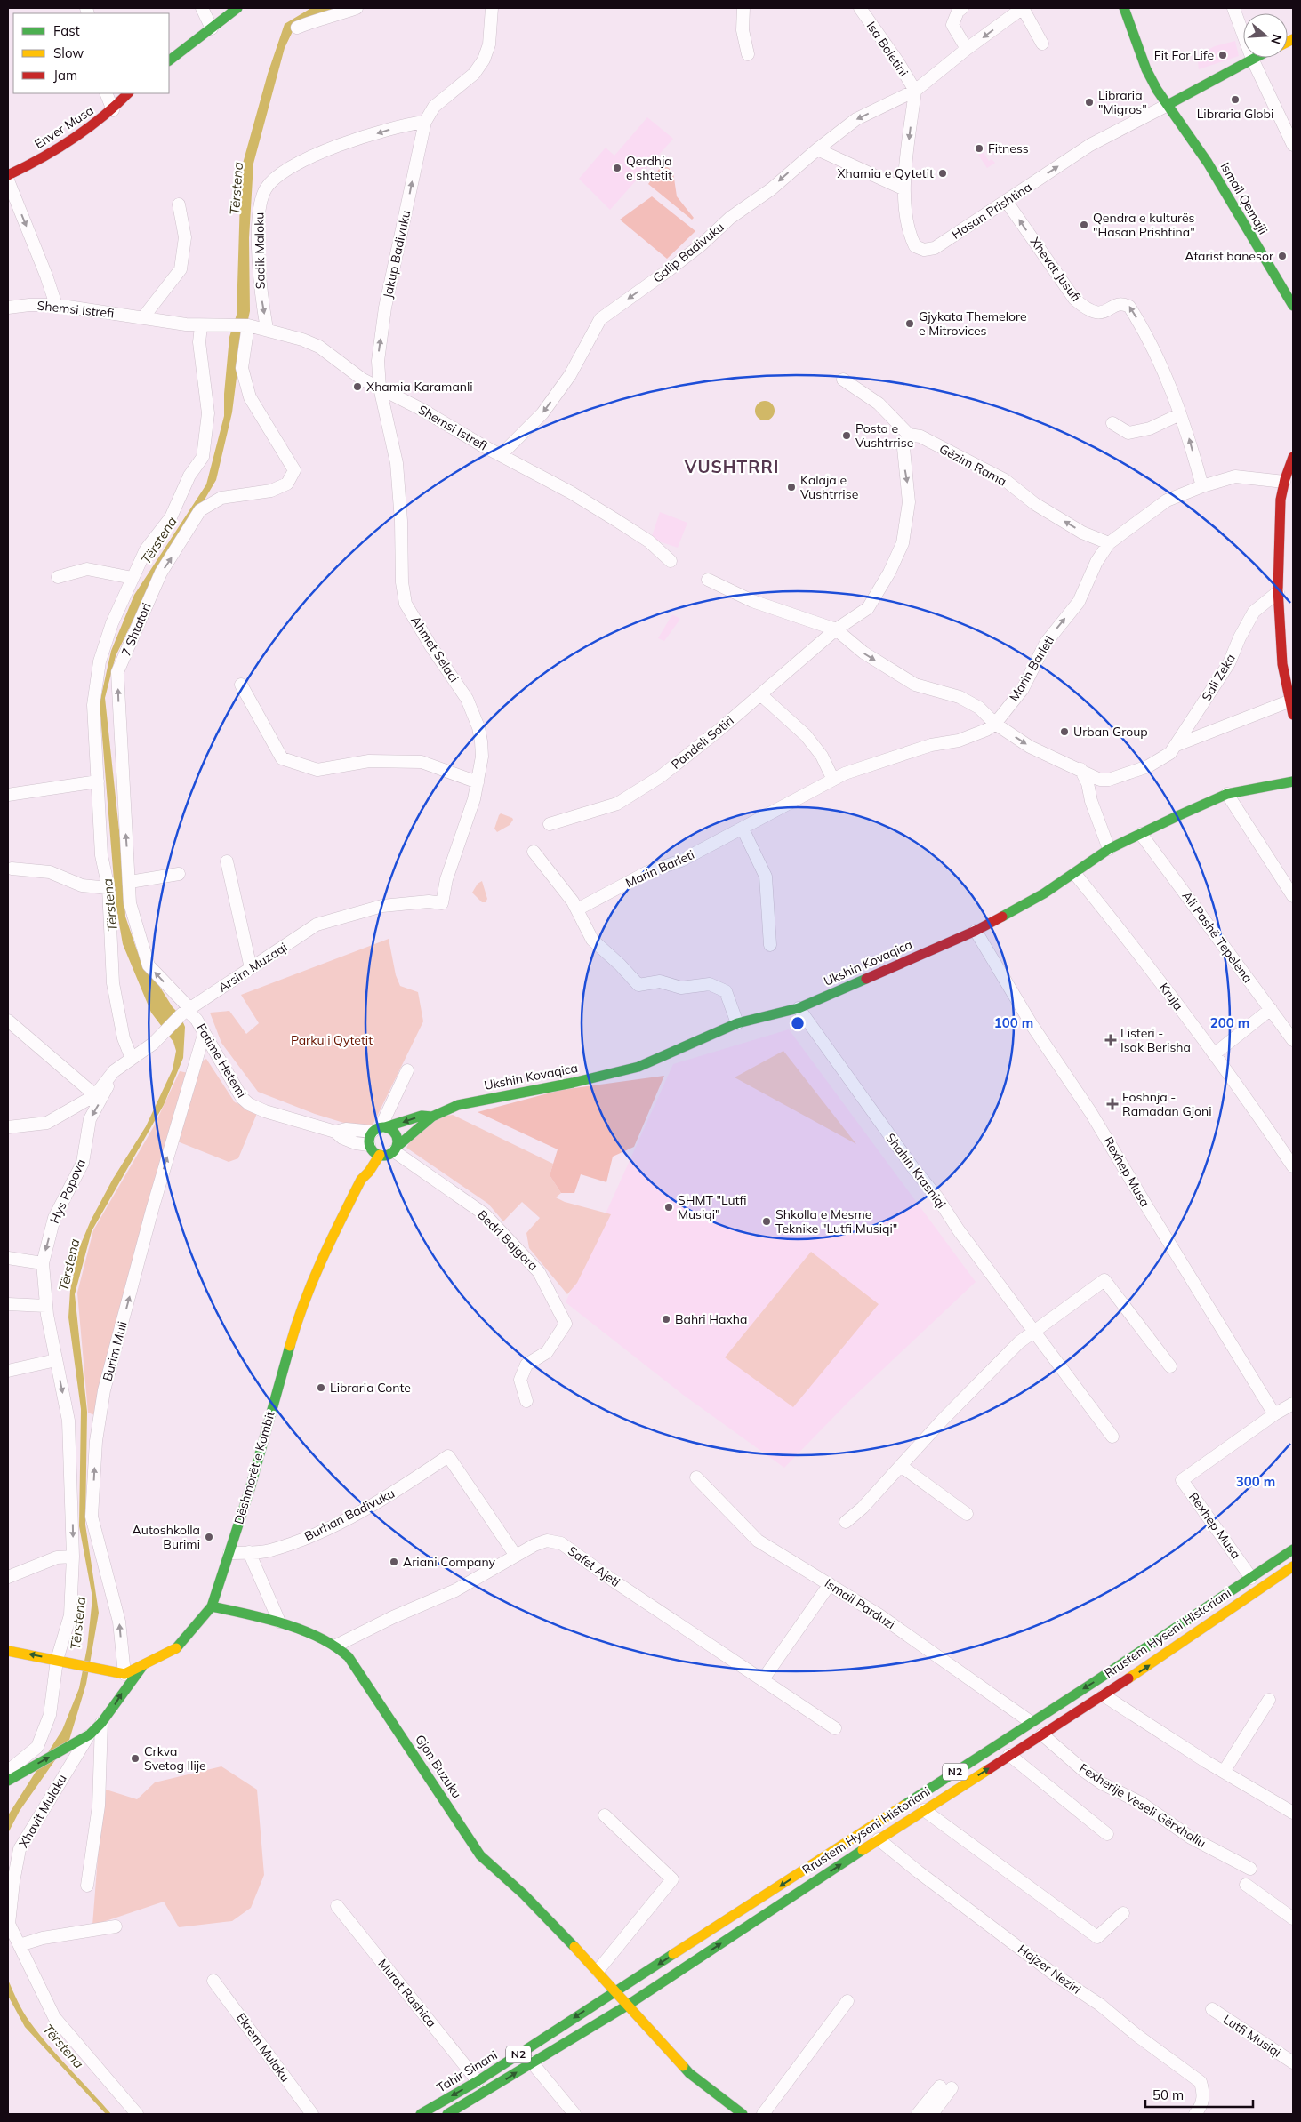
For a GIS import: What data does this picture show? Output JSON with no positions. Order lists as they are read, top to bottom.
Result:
{
  "streets": {
    "street": [
      "Isa Boletini",
      "Enver Musa",
      "Ismail Qemajli",
      "Hasan Prishtina",
      "Sadik Maloku",
      "Galip Badivuku",
      "Jakup Badivuku",
      "Xhevat Jusufi",
      "Shemsi Istrefi",
      "Gëzim Rama",
      "7 Shtatori",
      "Ahmet Selaci",
      "Marin Barleti",
      "Sali Zeka",
      "Pandeli Sotiri",
      "Ali Pashë Tepelena",
      "Ukshin Kovaqica",
      "Arsim Muzaqi",
      "Kruja",
      "Fatime Hetemi",
      "Shahin Krasniqi",
      "Rexhep Musa",
      "Hys Popova",
      "Bedri Bajgora",
      "Burim Muli",
      "Dëshmorët e Kombit",
      "Burhan Badivuku",
      "Safet Ajeti",
      "Ismail Parduzi",
      "Rrustem Hyseni Historiani",
      "Gjon Buzuku",
      "N2",
      "Fexherije Veseli Gërxhaliu",
      "Xhavit Mulaku",
      "Hajzer Neziri",
      "Murat Rashica",
      "Lutfi Musiqi",
      "Ekrem Mulaku",
      "Tahir Sinani"
    ]
  },
  "crossings": [
    ["Isa Boletini", "Hasan Prishtina"],
    ["Isa Boletini", "Galip Badivuku"],
    ["Ismail Qemajli", "Hasan Prishtina"],
    ["Hasan Prishtina", "Galip Badivuku"],
    ["Hasan Prishtina", "Xhevat Jusufi"],
    ["Sadik Maloku", "Jakup Badivuku"],
    ["Sadik Maloku", "Shemsi Istrefi"],
    ["Galip Badivuku", "Shemsi Istrefi"],
    ["Jakup Badivuku", "Shemsi Istrefi"],
    ["Jakup Badivuku", "Ahmet Selaci"],
    ["Xhevat Jusufi", "Marin Barleti"],
    ["Shemsi Istrefi", "7 Shtatori"],
    ["Shemsi Istrefi", "Ahmet Selaci"],
    ["Gëzim Rama", "Marin Barleti"],
    ["Gëzim Rama", "Pandeli Sotiri"],
    ["7 Shtatori", "Arsim Muzaqi"],
    ["7 Shtatori", "Fatime Hetemi"],
    ["Ahmet Selaci", "Arsim Muzaqi"],
    ["Marin Barleti", "Sali Zeka"],
    ["Sali Zeka", "Pandeli Sotiri"],
    ["Ali Pashë Tepelena", "Ukshin Kovaqica"],
    ["Ukshin Kovaqica", "Kruja"],
    ["Ukshin Kovaqica", "Shahin Krasniqi"],
    ["Ukshin Kovaqica", "Rexhep Musa"],
    ["Arsim Muzaqi", "Fatime Hetemi"],
    ["Arsim Muzaqi", "Hys Popova"],
    ["Fatime Hetemi", "Burim Muli"],
    ["Fatime Hetemi", "Dëshmorët e Kombit"],
    ["Rexhep Musa", "Rrustem Hyseni Historiani"],
    ["Hys Popova", "Dëshmorët e Kombit"],
    ["Dëshmorët e Kombit", "Burhan Badivuku"],
    ["Dëshmorët e Kombit", "Gjon Buzuku"],
    ["Dëshmorët e Kombit", "Xhavit Mulaku"],
    ["Burhan Badivuku", "Safet Ajeti"],
    ["Safet Ajeti", "Gjon Buzuku"],
    ["Ismail Parduzi", "Rrustem Hyseni Historiani"],
    ["Rrustem Hyseni Historiani", "Gjon Buzuku"],
    ["Rrustem Hyseni Historiani", "N2"],
    ["Rrustem Hyseni Historiani", "Fexherije Veseli Gërxhaliu"],
    ["Rrustem Hyseni Historiani", "Hajzer Neziri"],
    ["Rrustem Hyseni Historiani", "Tahir Sinani"],
    ["Gjon Buzuku", "N2"],
    ["Gjon Buzuku", "Tahir Sinani"],
    ["Murat Rashica", "Tahir Sinani"]
  ],
  "one_way": [
    "Sadik Maloku",
    "Galip Badivuku",
    "Jakup Badivuku",
    "Xhevat Jusufi",
    "Gëzim Rama",
    "Sali Zeka",
    "Pandeli Sotiri",
    "Hys Popova",
    "Burim Muli"
  ],
  "districts": ["VUSHTRRI"],
  "water": ["Tërstena"],
  "parks": ["Parku i Qytetit"],
  "places": {
    "other": [
      "Fit For Life",
      "Libraria Globi",
      "Libraria \"Migros\"",
      "Fitness",
      "Qerdhja e shtetit",
      "Xhamia e Qytetit",
      "Qendra e kulturës \"Hasan Prishtina\"",
      "Afarist banesor",
      "Gjykata Themelore e Mitrovices",
      "Xhamia Karamanli",
      "Posta e Vushtrrise",
      "Kalaja e Vushtrrise",
      "Urban Group",
      "SHMT \"Lutfi Musiqi\"",
      "Shkolla e Mesme Teknike \"Lutfi Musiqi\"",
      "Bahri Haxha",
      "Libraria Conte",
      "Autoshkolla Burimi",
      "Ariani Company",
      "Crkva Svetog Ilije"
    ],
    "health": ["Listeri - Isak Berisha", "Foshnja - Ramadan Gjoni"]
  },
  "legend": ["Fast", "Slow", "Jam"],
  "scale_bar": "50 m",
  "north": "right",
  "rings": ["100 m", "200 m", "300 m"]
}
